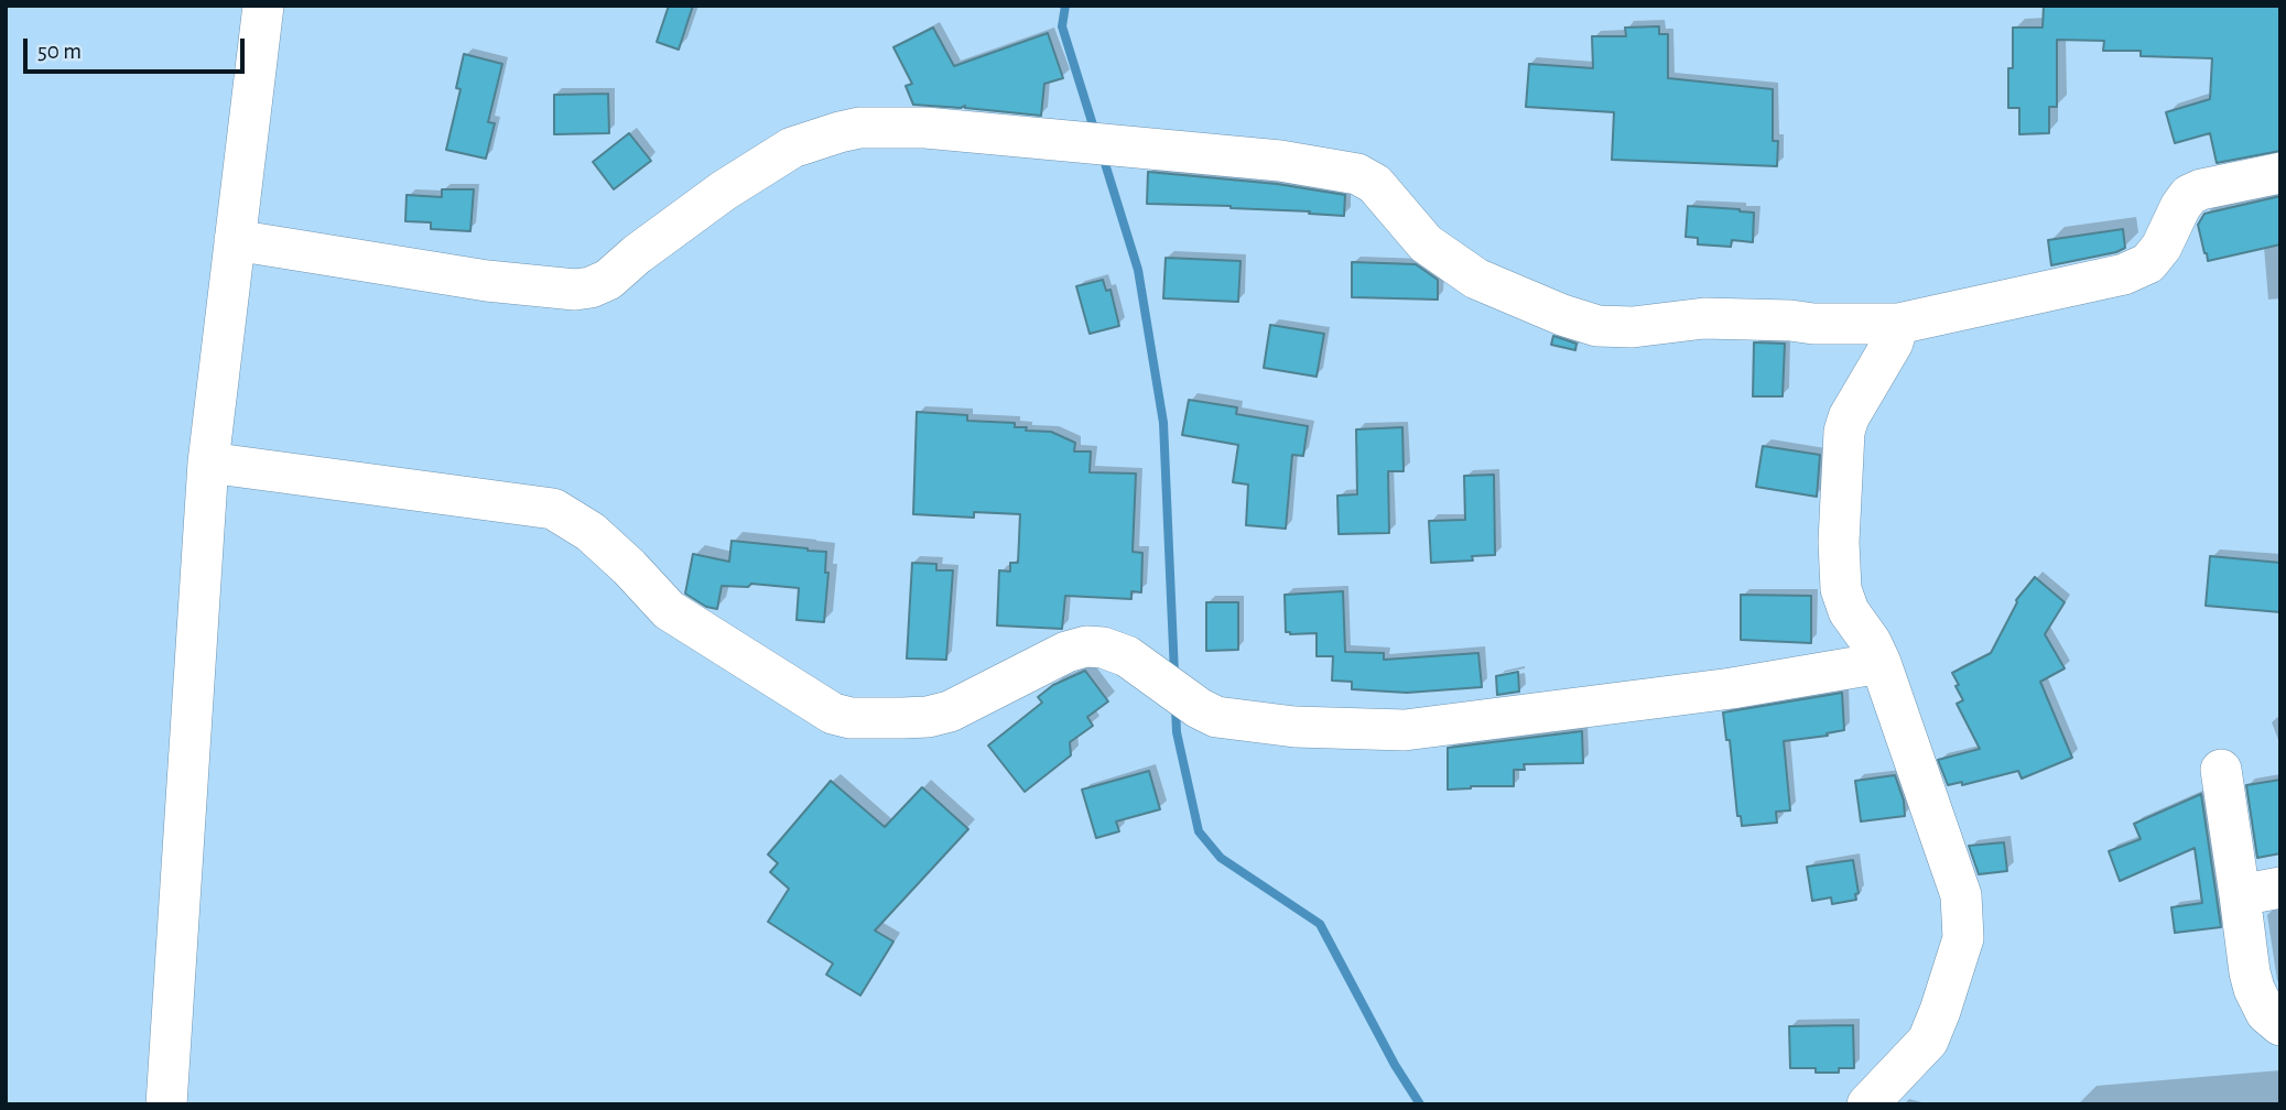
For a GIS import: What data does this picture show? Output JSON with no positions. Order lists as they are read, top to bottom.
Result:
{
  "scale_bar": "50 m"
}
